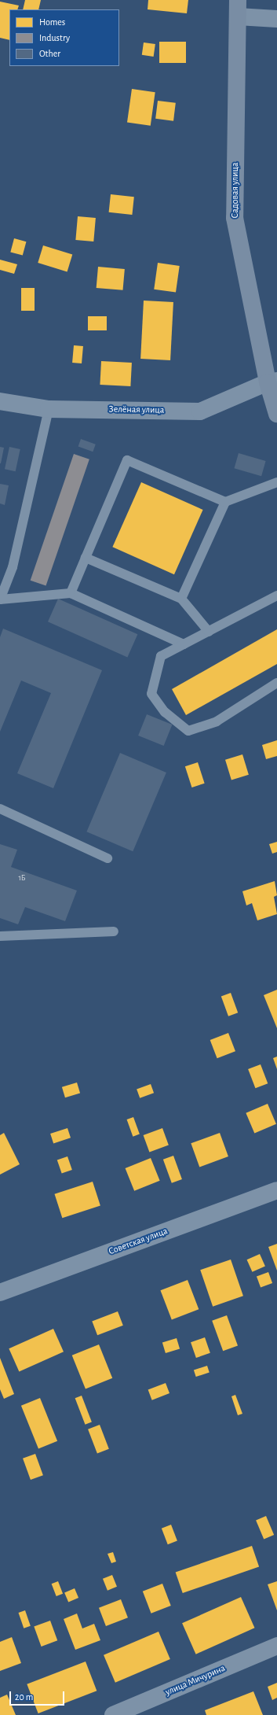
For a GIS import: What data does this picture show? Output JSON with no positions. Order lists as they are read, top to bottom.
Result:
{
  "streets": {
    "street": [
      "Садовая улица",
      "Зелёная улица",
      "Советская улица",
      "улица Мичурина"
    ]
  },
  "crossings": [
    ["Садовая улица", "Зелёная улица"]
  ],
  "house_numbers": ["1Б"],
  "legend": ["Homes", "Industry", "Other"],
  "scale_bar": "20 m"
}
